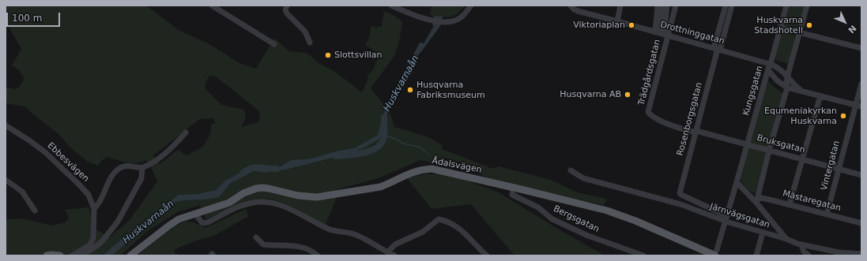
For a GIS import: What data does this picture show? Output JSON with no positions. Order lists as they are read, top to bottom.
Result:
{
  "streets": {
    "main road": ["Ådalsvägen"],
    "street": [
      "Drottninggatan",
      "Trädgårdsgatan",
      "Kungsgatan",
      "Rosenborgsgatan",
      "Bruksgatan",
      "Ebbesvägen",
      "Vintergatan",
      "Mästaregatan",
      "Järnvägsgatan",
      "Bergsgatan"
    ]
  },
  "crossings": [
    ["Drottninggatan", "Trädgårdsgatan"],
    ["Drottninggatan", "Kungsgatan"],
    ["Drottninggatan", "Rosenborgsgatan"],
    ["Drottninggatan", "Vintergatan"],
    ["Trädgårdsgatan", "Rosenborgsgatan"],
    ["Trädgårdsgatan", "Bruksgatan"],
    ["Kungsgatan", "Rosenborgsgatan"],
    ["Kungsgatan", "Bruksgatan"],
    ["Kungsgatan", "Ådalsvägen"],
    ["Kungsgatan", "Järnvägsgatan"],
    ["Rosenborgsgatan", "Bruksgatan"],
    ["Rosenborgsgatan", "Järnvägsgatan"],
    ["Bruksgatan", "Vintergatan"],
    ["Ådalsvägen", "Bergsgatan"],
    ["Vintergatan", "Mästaregatan"]
  ],
  "water": ["Huskvarnaån"],
  "places": [
    "Viktoriaplan",
    "Huskvarna Stadshotell",
    "Slottsvillan",
    "Husqvarna Fabriksmuseum",
    "Husqvarna AB",
    "Equmeniakyrkan Huskvarna"
  ],
  "scale_bar": "100 m",
  "north": "bottom right"
}
